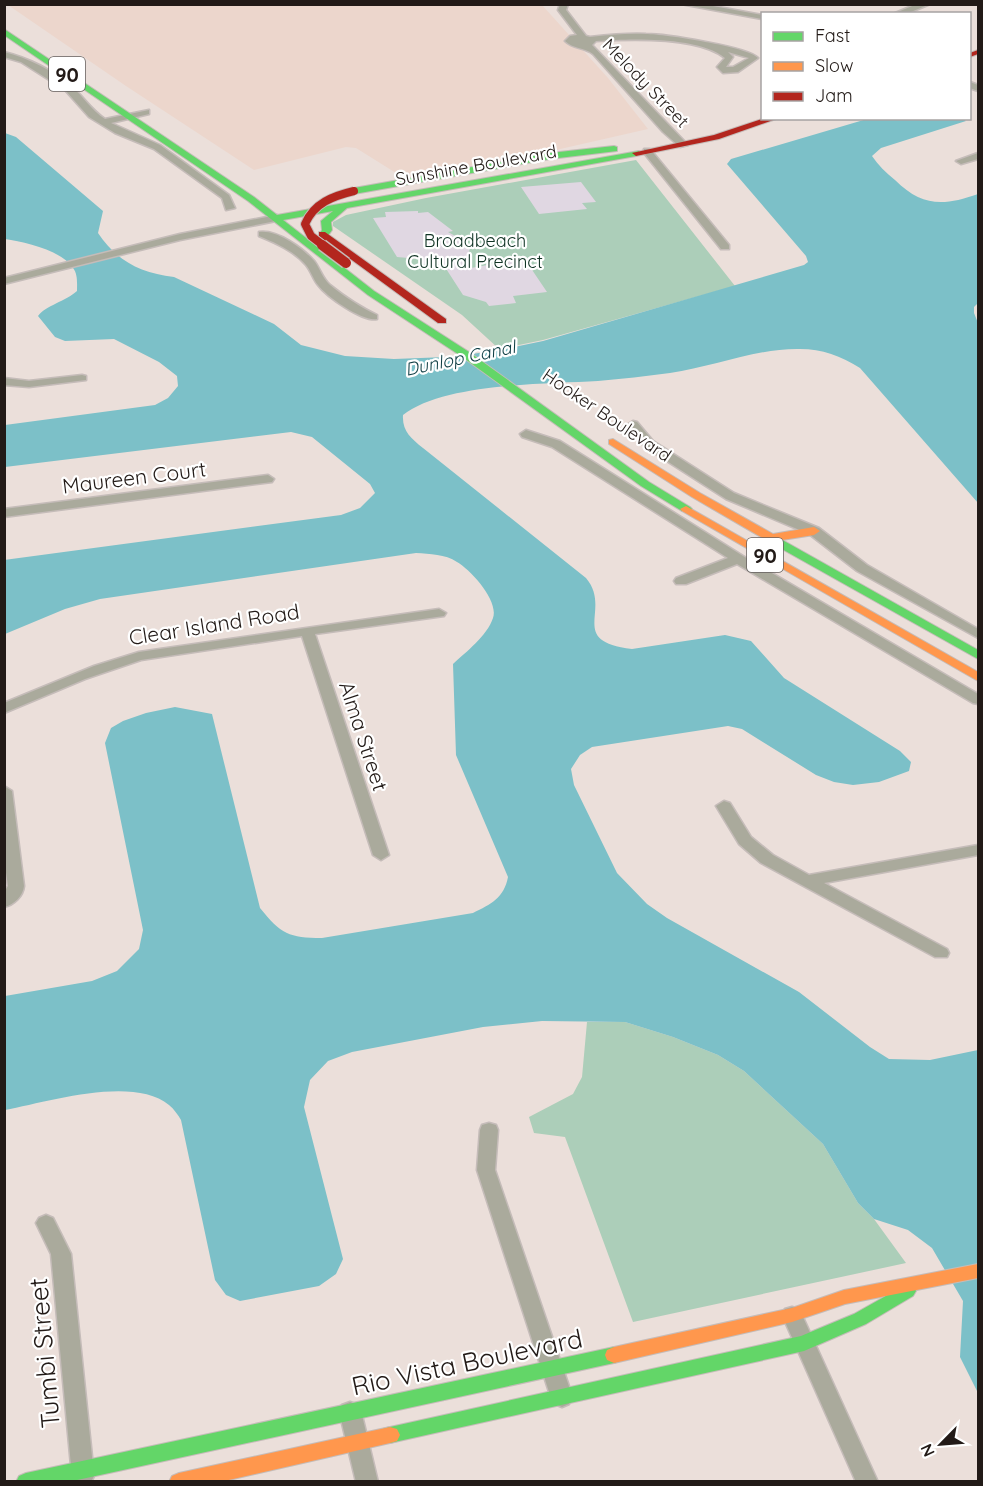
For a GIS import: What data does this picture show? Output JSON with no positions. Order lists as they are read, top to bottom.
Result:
{
  "streets": {
    "main road": [
      "90",
      "Sunshine Boulevard",
      "Hooker Boulevard",
      "Rio Vista Boulevard"
    ],
    "street": [
      "Melody Street",
      "Maureen Court",
      "Clear Island Road",
      "Alma Street",
      "Tumbi Street"
    ]
  },
  "crossings": [
    ["Melody Street", "Sunshine Boulevard"],
    ["Sunshine Boulevard", "Hooker Boulevard"],
    ["Clear Island Road", "Alma Street"],
    ["Tumbi Street", "Rio Vista Boulevard"]
  ],
  "water": ["Dunlop Canal"],
  "parks": ["Broadbeach Cultural Precinct"],
  "legend": ["Fast", "Slow", "Jam"],
  "north": "bottom left"
}
